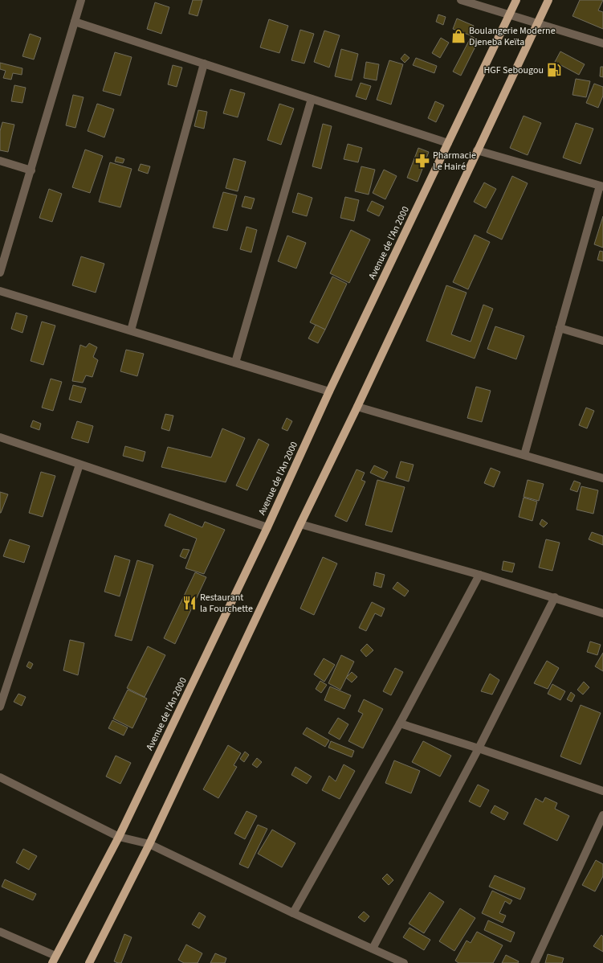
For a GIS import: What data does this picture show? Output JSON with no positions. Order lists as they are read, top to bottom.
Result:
{
  "streets": {
    "main road": ["Avenue de l'An 2000"]
  },
  "places": {
    "shop": ["Boulangerie Moderne Djeneba Keïta"],
    "fuel station": ["HGF Sebougou"],
    "pharmacy": ["Pharmacie Le Hairé"],
    "restaurant": ["Restaurant la Fourchette"]
  }
}
